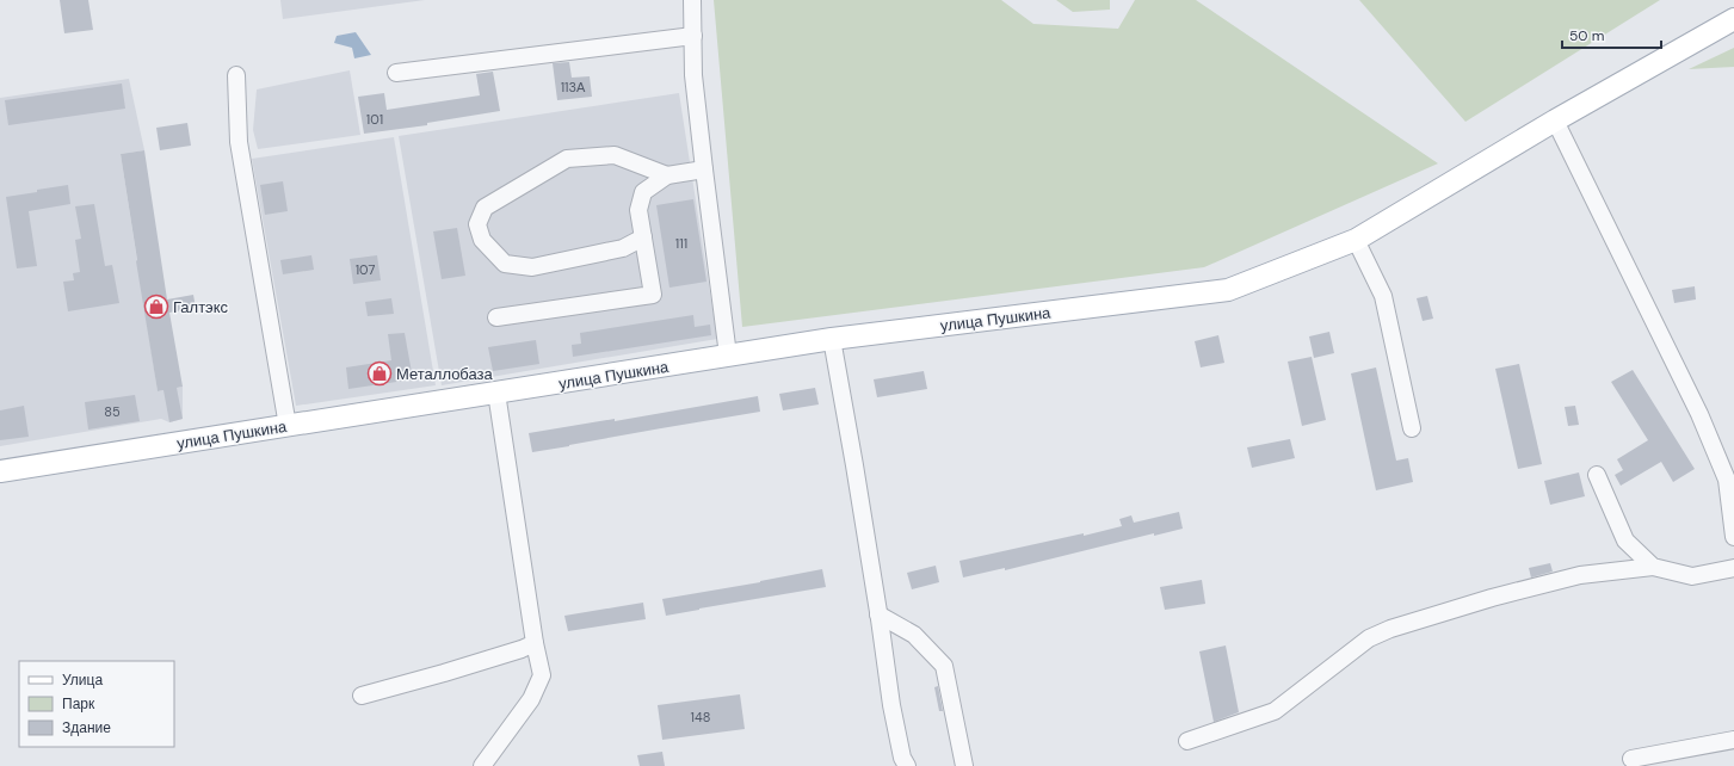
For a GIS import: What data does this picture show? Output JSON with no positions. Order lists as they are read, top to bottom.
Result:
{
  "streets": {
    "main road": ["улица Пушкина"]
  },
  "places": {
    "shop": ["Галтэкс", "Металлобаза"]
  },
  "house_numbers": [
    "113А",
    "101",
    "111",
    "107",
    "85",
    "148"
  ],
  "legend": ["Улица", "Парк", "Здание"],
  "scale_bar": "50 m"
}
